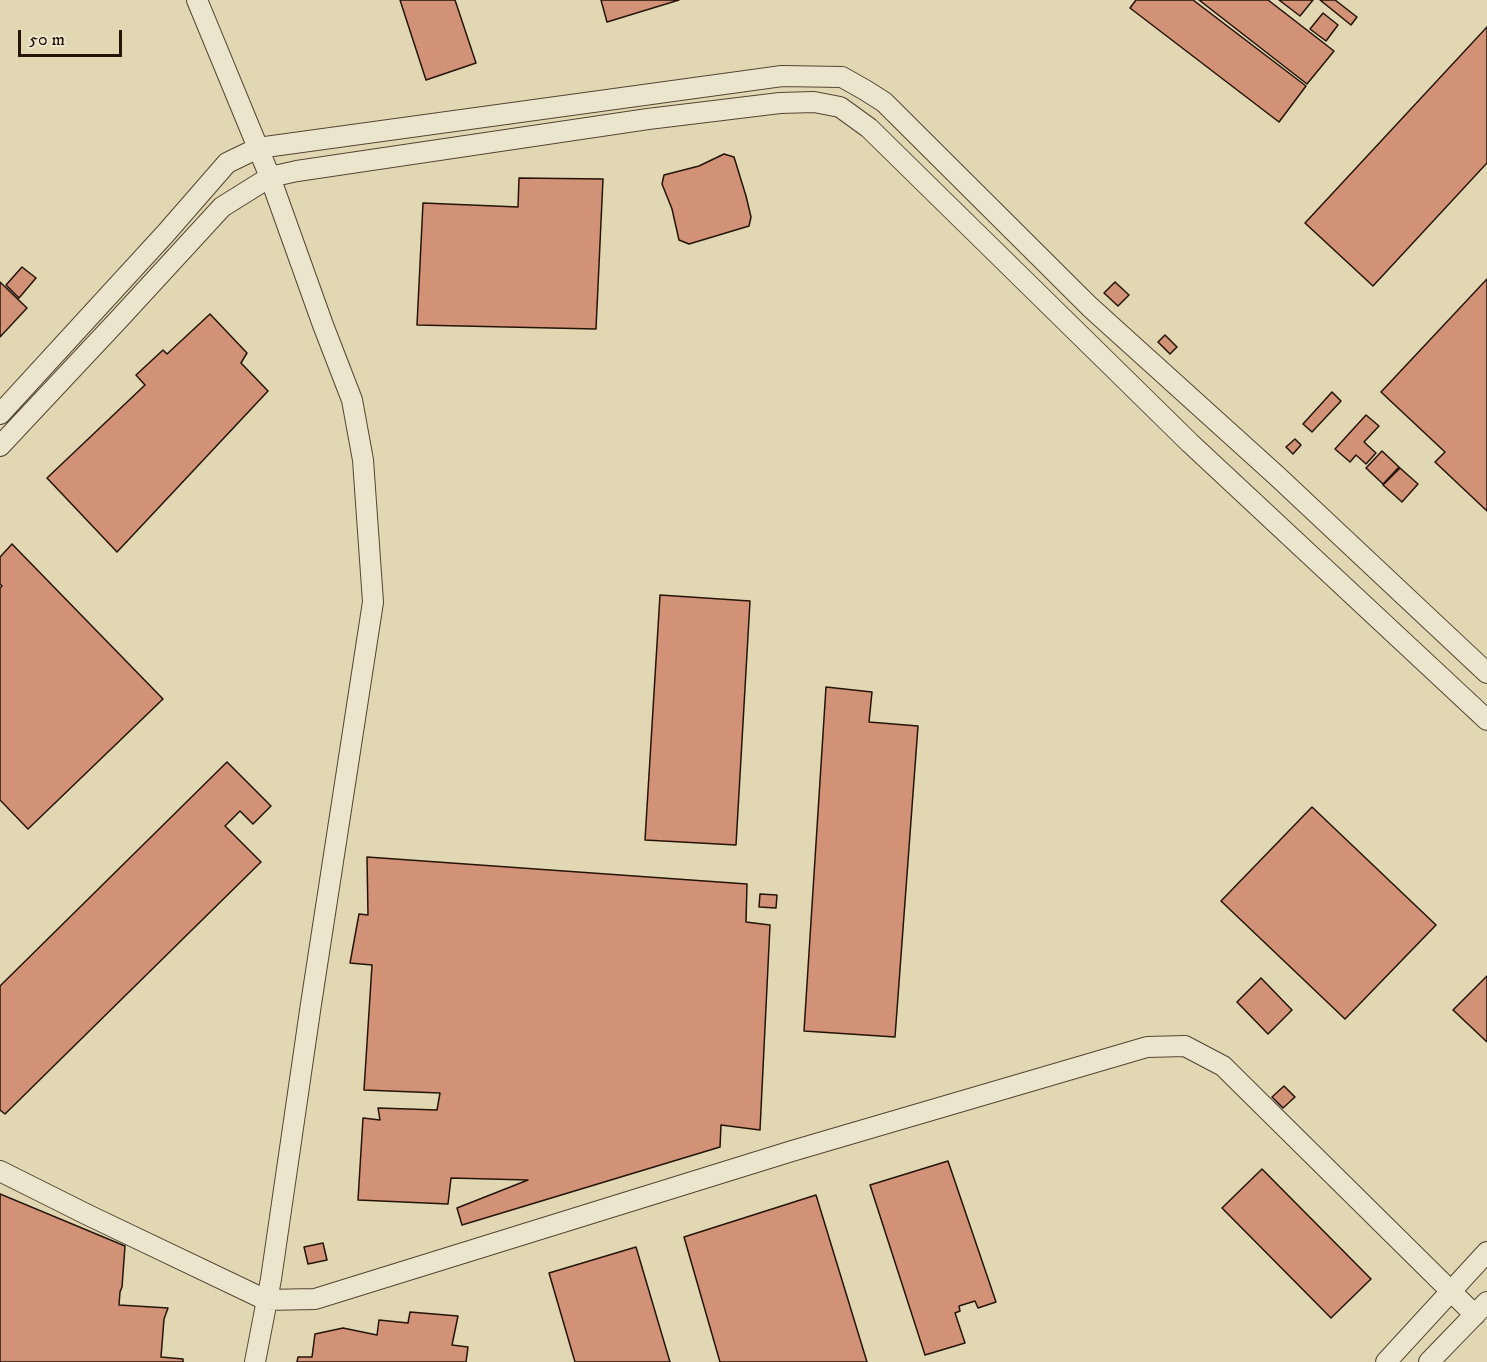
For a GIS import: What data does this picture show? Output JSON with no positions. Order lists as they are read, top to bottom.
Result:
{
  "scale_bar": "50 m"
}
